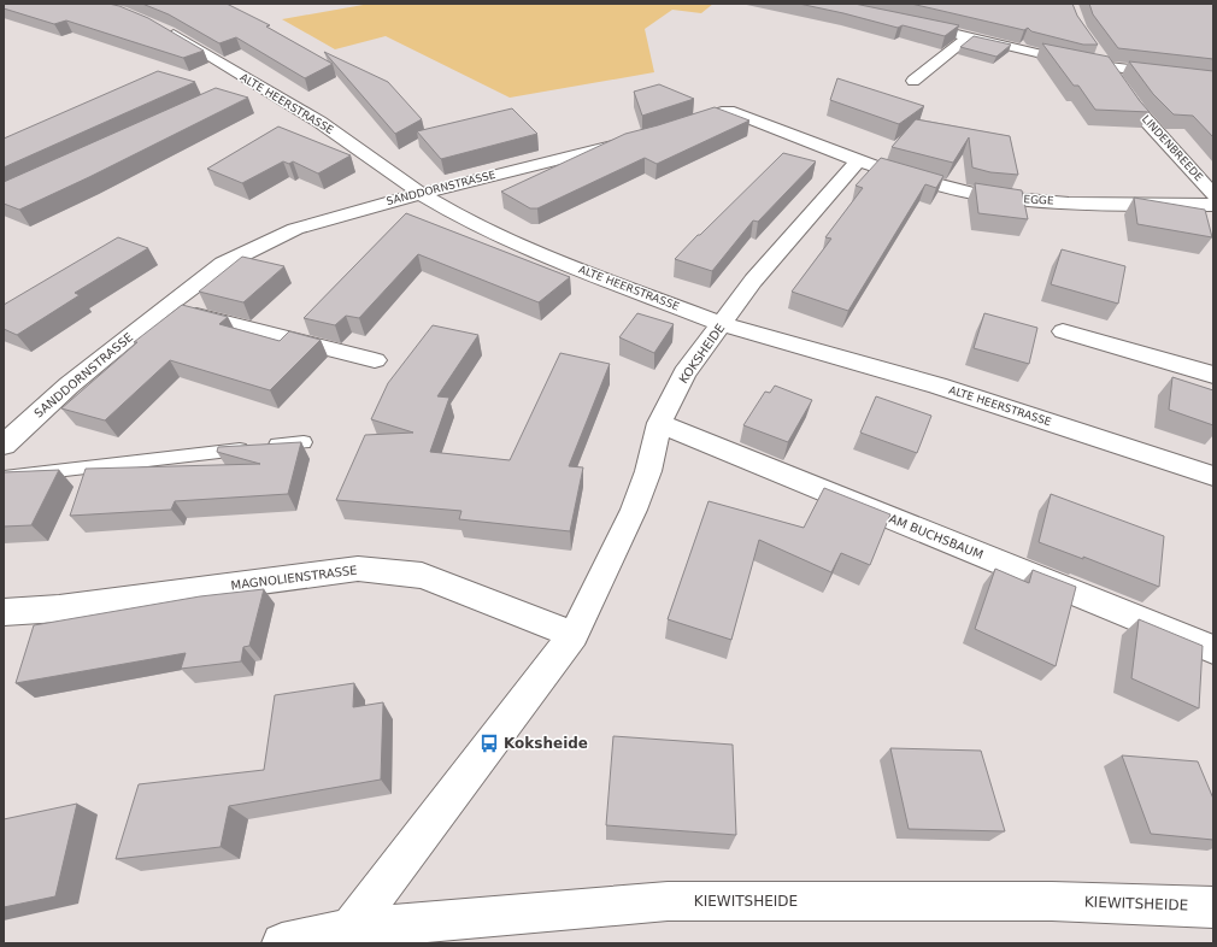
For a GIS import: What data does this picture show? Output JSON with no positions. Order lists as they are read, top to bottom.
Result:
{
  "streets": {
    "street": [
      "ALTE HEERSTRASSE",
      "LINDENBREEDE",
      "SANDDORNSTRASSE",
      "EGGE",
      "KOKSHEIDE",
      "AM BUCHSBAUM",
      "MAGNOLIENSTRASSE",
      "KIEWITSHEIDE"
    ]
  },
  "crossings": [
    ["ALTE HEERSTRASSE", "SANDDORNSTRASSE"],
    ["ALTE HEERSTRASSE", "KOKSHEIDE"],
    ["EGGE", "KOKSHEIDE"],
    ["KOKSHEIDE", "AM BUCHSBAUM"],
    ["KOKSHEIDE", "MAGNOLIENSTRASSE"],
    ["KOKSHEIDE", "KIEWITSHEIDE"]
  ],
  "places": {
    "bus stop": ["Koksheide"]
  }
}
